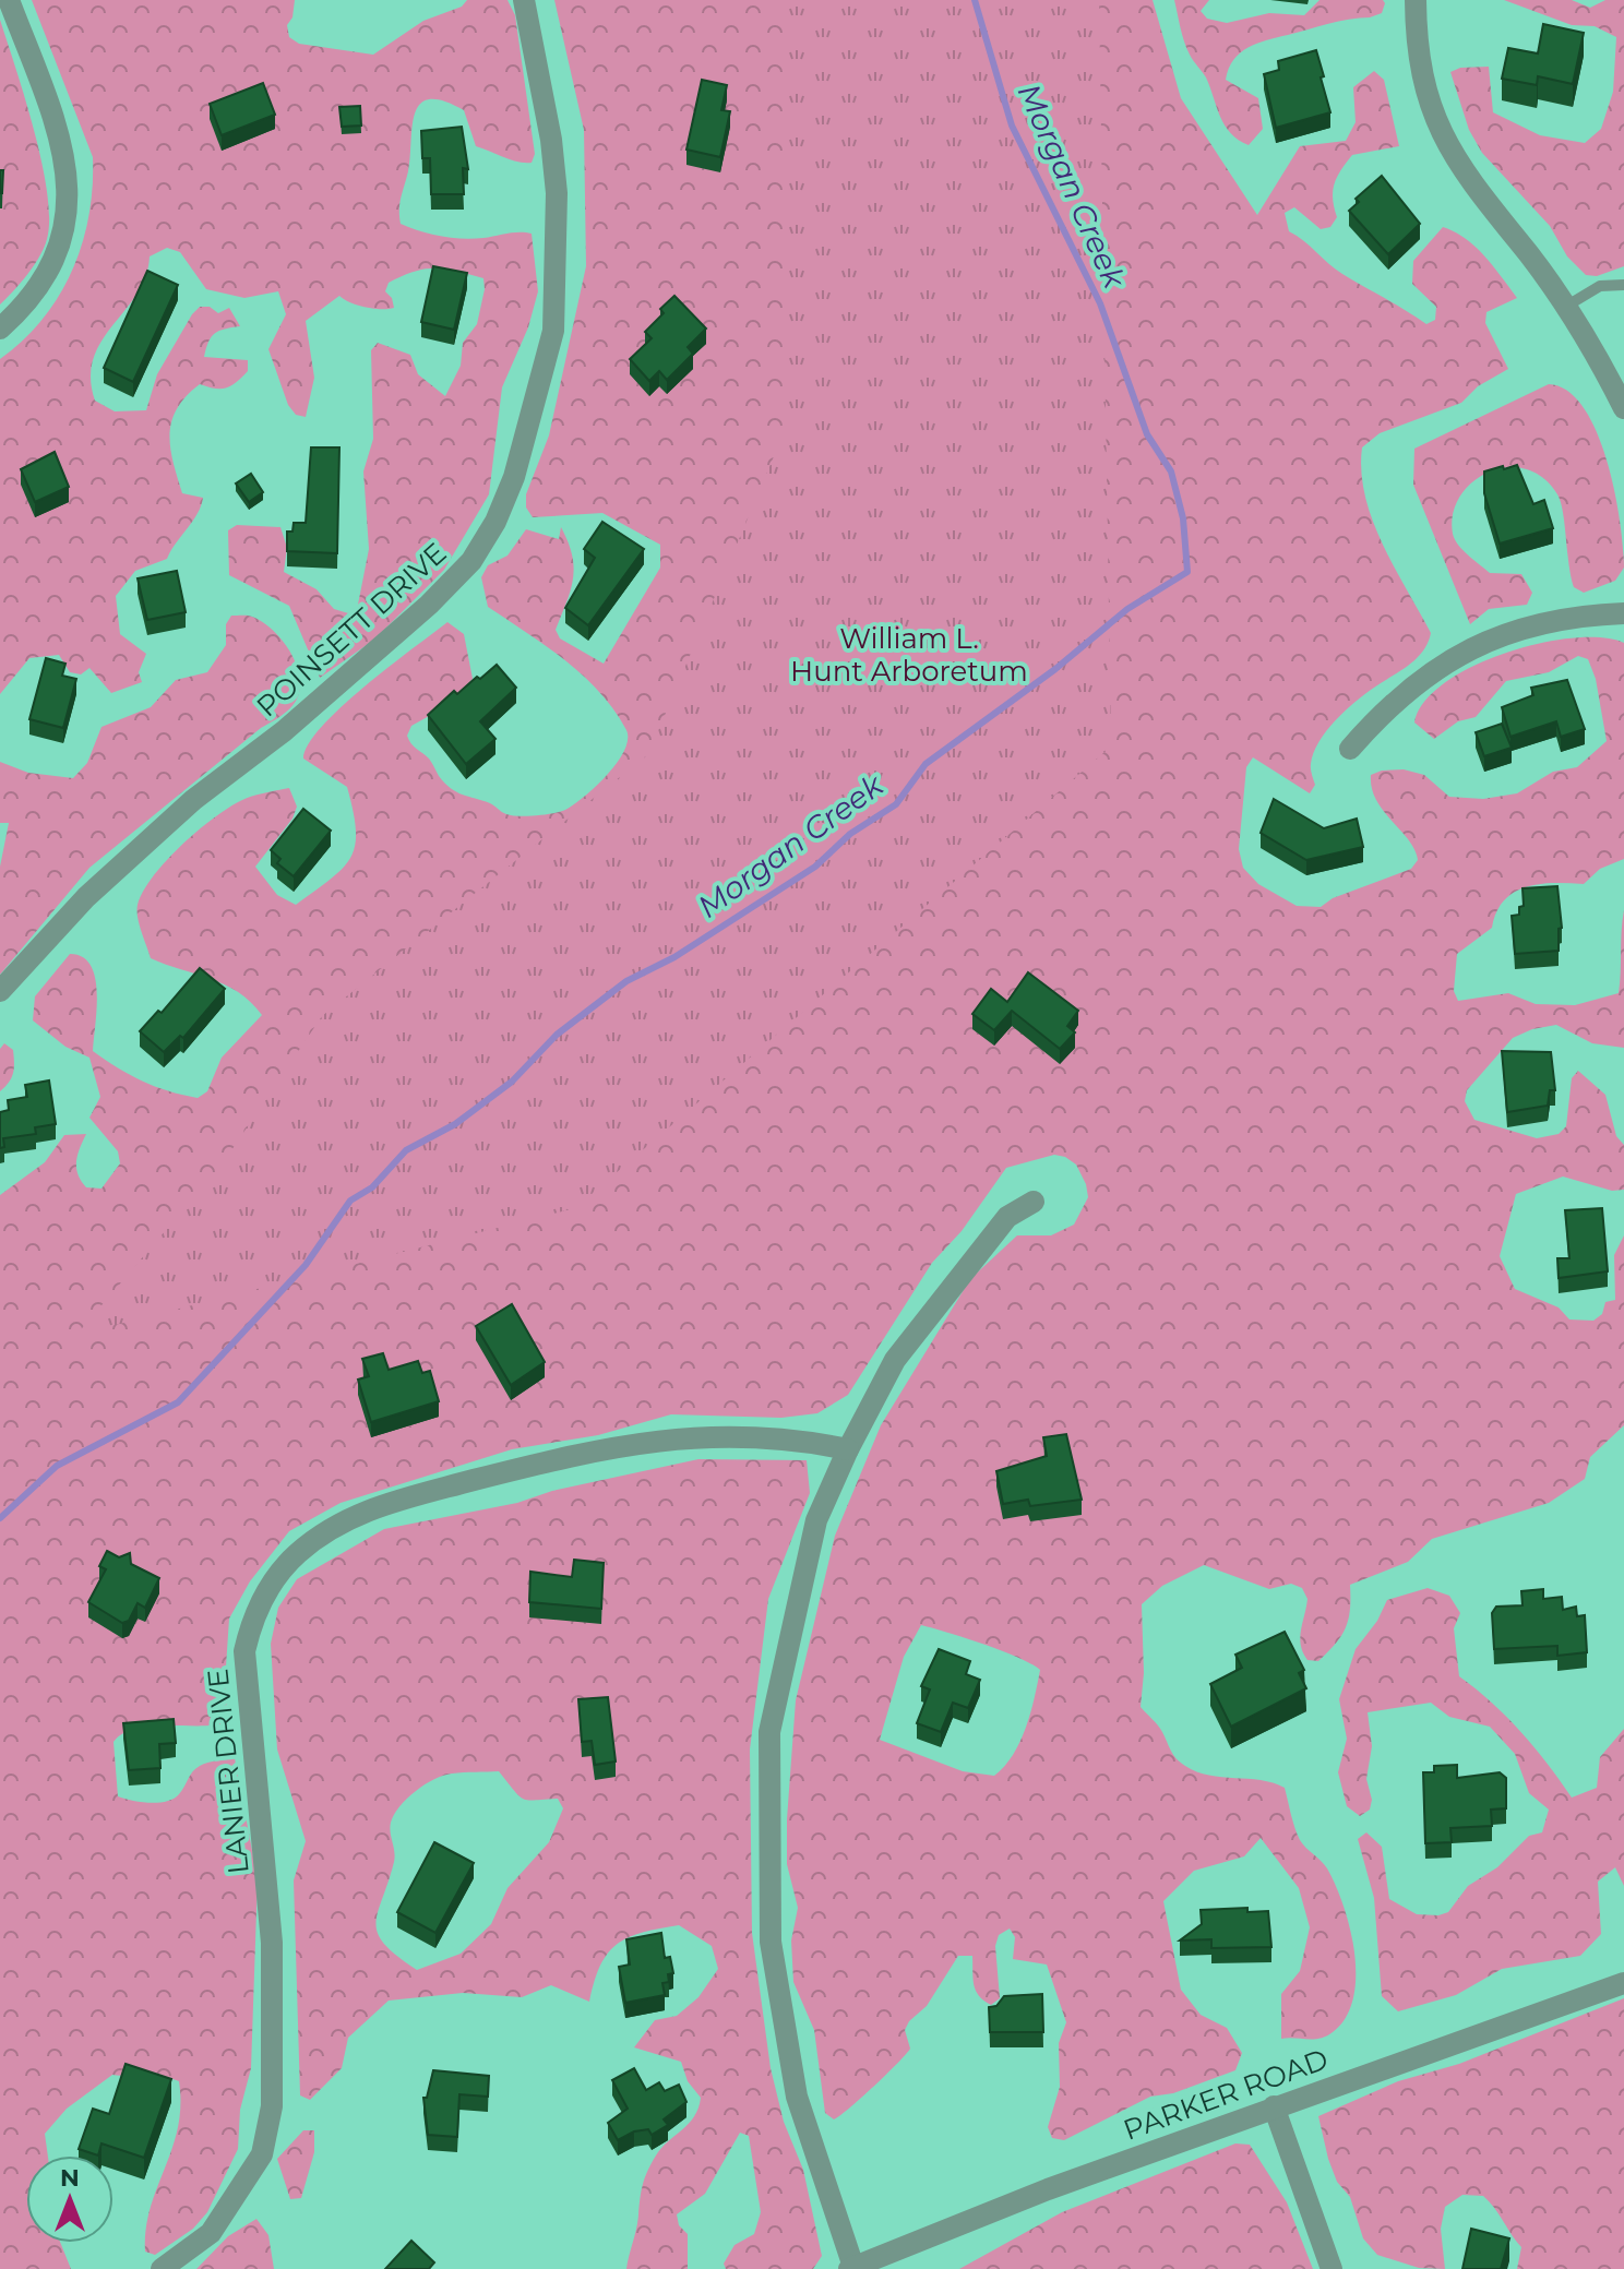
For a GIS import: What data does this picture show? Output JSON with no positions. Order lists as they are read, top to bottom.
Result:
{
  "streets": {
    "street": ["POINSETT DRIVE", "LANIER DRIVE", "PARKER ROAD"]
  },
  "water": ["Morgan Creek"],
  "parks": ["William L. Hunt Arboretum"],
  "north": "top"
}
